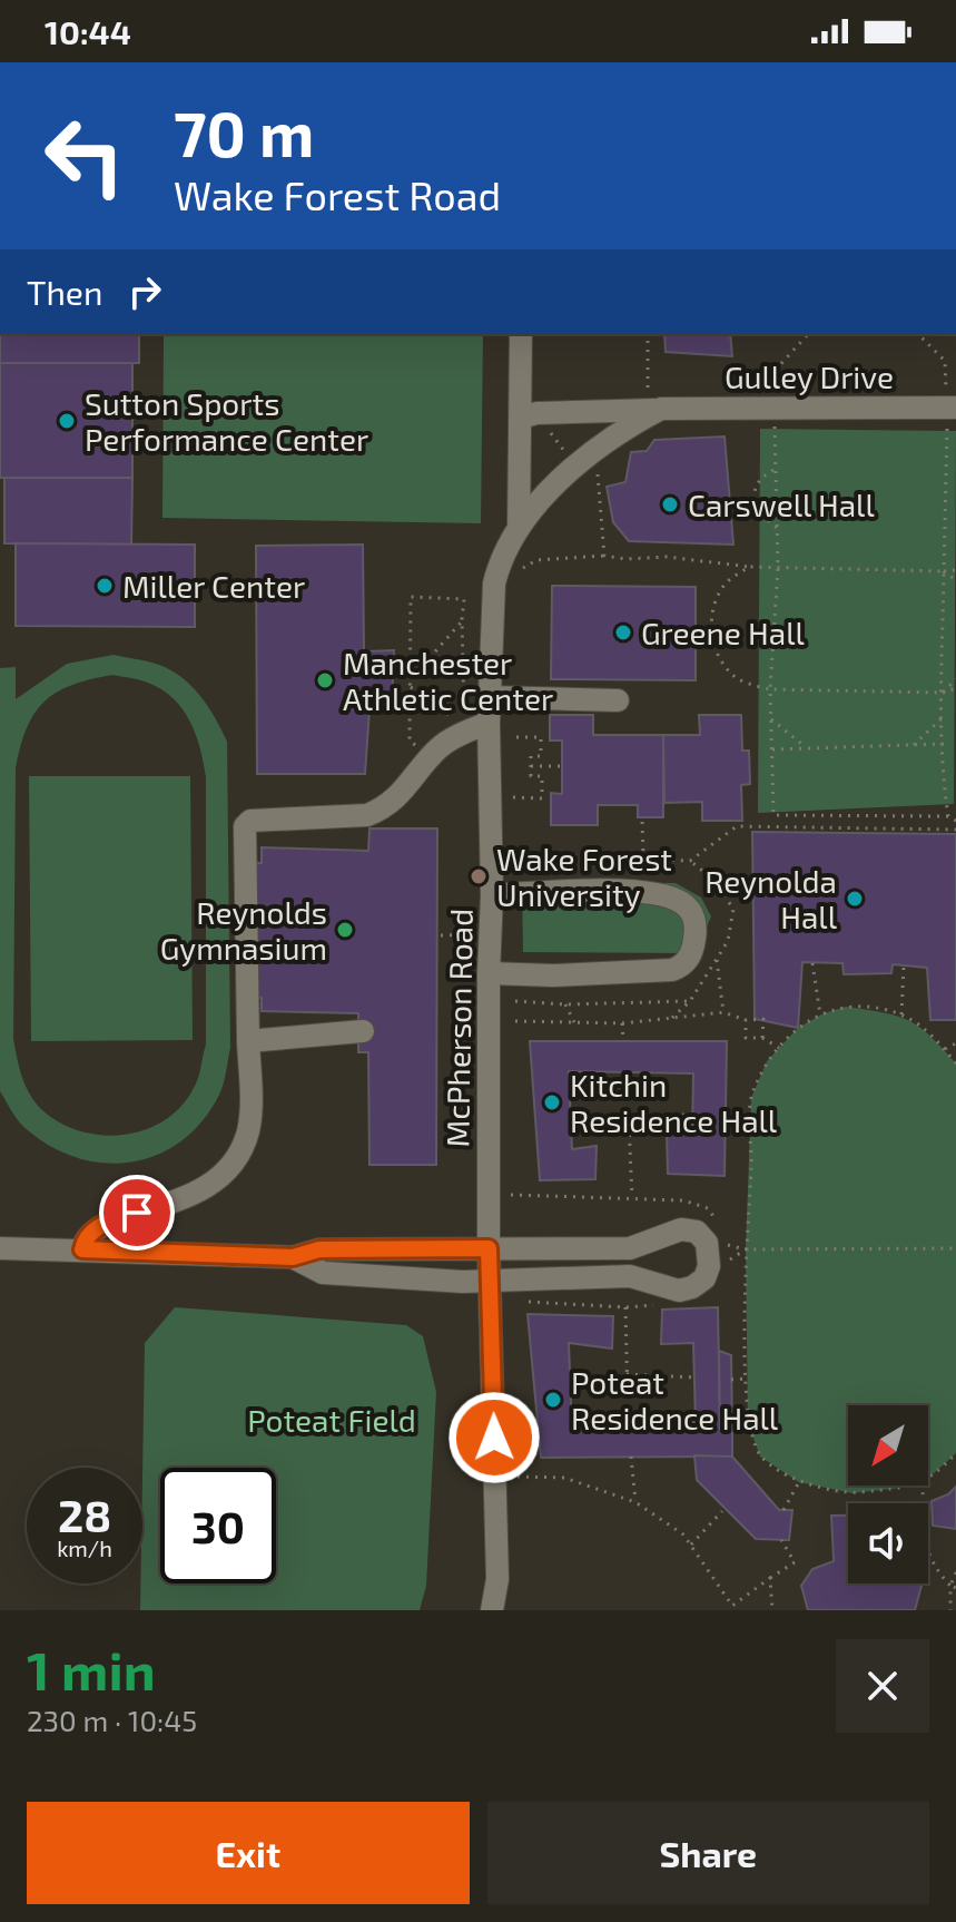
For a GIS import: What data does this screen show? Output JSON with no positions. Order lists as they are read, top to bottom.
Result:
{
  "streets": {
    "street": ["Gulley Drive", "McPherson Road"]
  },
  "crossings": [
    ["Gulley Drive", "McPherson Road"]
  ],
  "parks": ["Poteat Field"],
  "places": [
    "Sutton Sports Performance Center",
    "Carswell Hall",
    "Miller Center",
    "Greene Hall",
    "Manchester Athletic Center",
    "Wake Forest University",
    "Reynolda Hall",
    "Reynolds Gymnasium",
    "Kitchin Residence Hall",
    "Poteat Residence Hall"
  ],
  "north": "bottom left",
  "page": {
    "status": "10:44",
    "turn": ["70 m", "Wake Forest Road"],
    "then": "Then",
    "speed": "28 km/h",
    "limit": "30",
    "heading": ["1 min", "230 m · 10:45"],
    "buttons": ["Exit", "Share"]
  }
}
